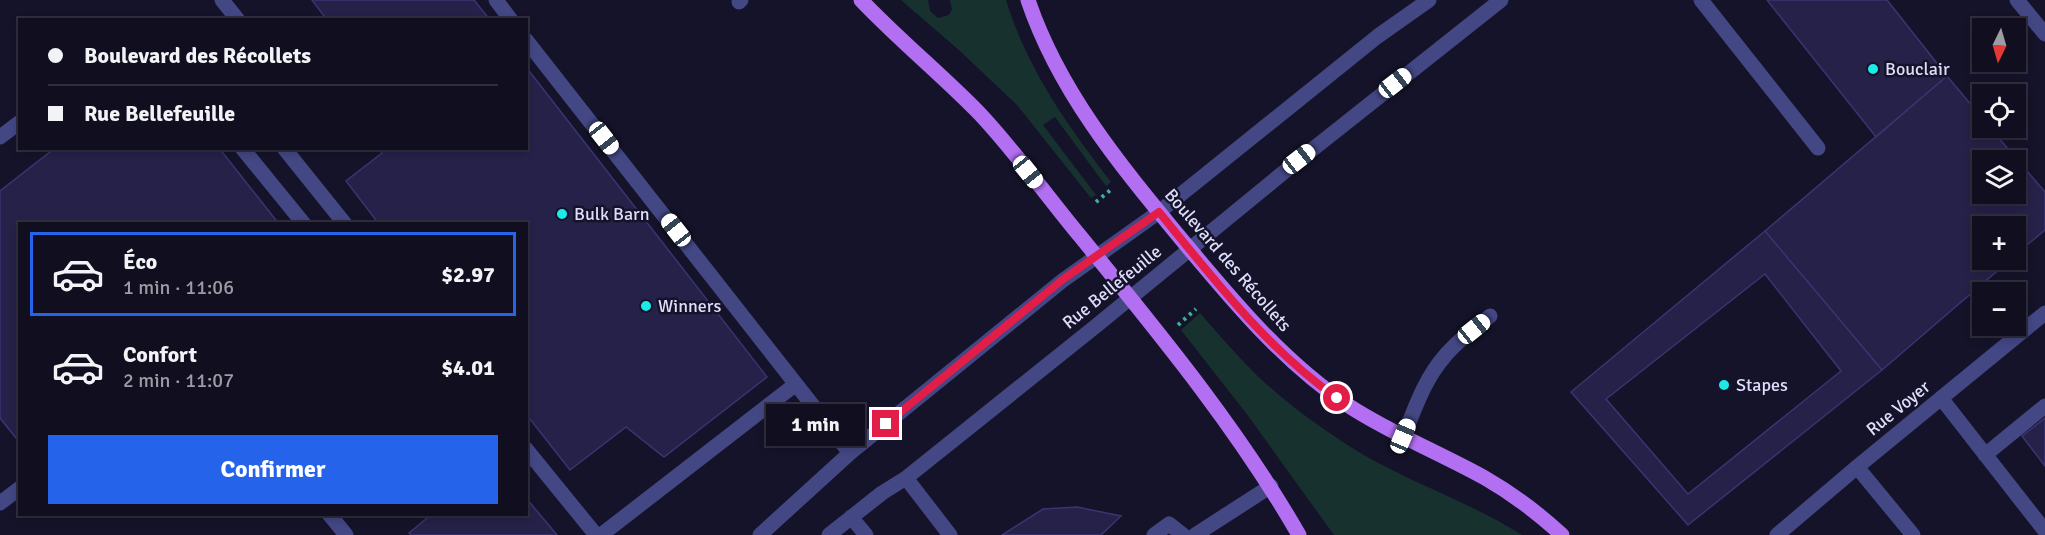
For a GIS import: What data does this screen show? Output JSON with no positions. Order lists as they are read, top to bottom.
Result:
{
  "streets": {
    "main road": ["Boulevard des Récollets"],
    "street": ["Rue Bellefeuille", "Rue Voyer"]
  },
  "crossings": [
    ["Boulevard des Récollets", "Rue Bellefeuille"]
  ],
  "places": [
    "Bouclair",
    "Bulk Barn",
    "Winners",
    "Stapes"
  ],
  "north": "bottom",
  "page": {
    "map_buttons": ["+", "−"],
    "banner": ["Boulevard des Récollets", "Rue Bellefeuille"],
    "list": [
      {
        "name": "Éco",
        "note": "1 min · 11:06",
        "value": "$2.97"
      },
      {
        "name": "Confort",
        "note": "2 min · 11:07",
        "value": "$4.01"
      }
    ],
    "bubble": "1 min",
    "buttons": "Confirmer"
  }
}
